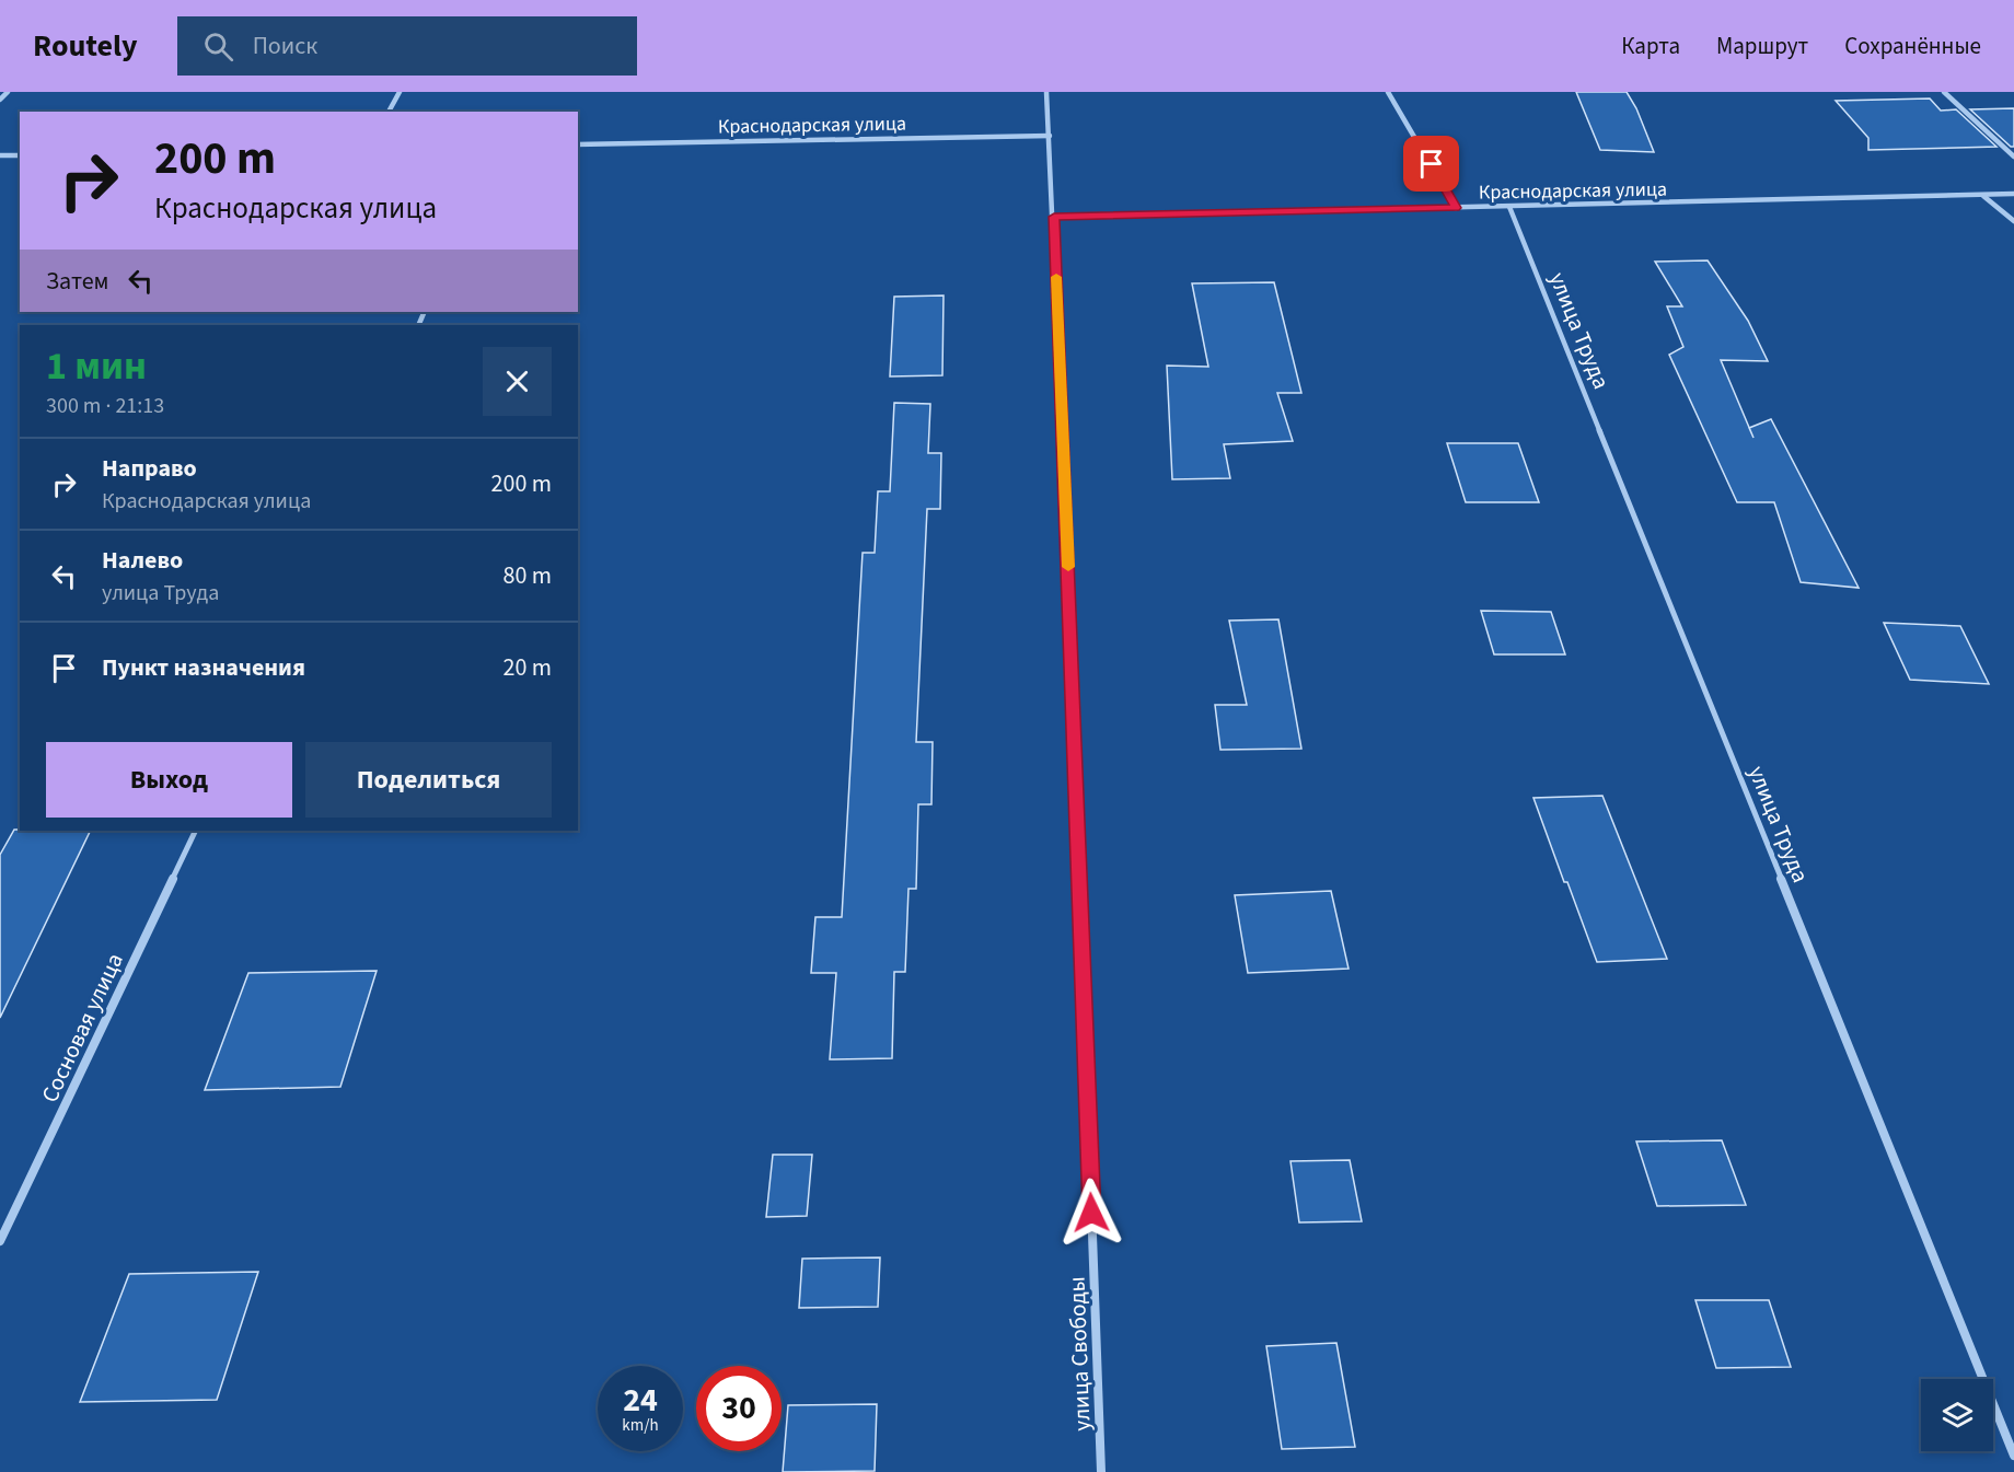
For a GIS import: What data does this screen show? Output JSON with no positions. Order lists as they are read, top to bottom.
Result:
{
  "streets": {
    "street": [
      "Краснодарская улица",
      "улица Труда",
      "Сосновая улица",
      "улица Свободы"
    ]
  },
  "crossings": [
    ["Краснодарская улица", "улица Труда"],
    ["Краснодарская улица", "улица Свободы"]
  ],
  "page": {
    "header": "Routely",
    "search": "Поиск",
    "nav": ["Карта", "Маршрут", "Сохранённые"],
    "turn": ["200 m", "Краснодарская улица"],
    "then": "Затем",
    "heading": ["1 мин", "300 m · 21:13"],
    "list": [
      {
        "name": "Направо",
        "note": "Краснодарская улица",
        "value": "200 m"
      },
      {
        "name": "Налево",
        "note": "улица Труда",
        "value": "80 m"
      },
      {
        "name": "Пункт назначения",
        "value": "20 m"
      }
    ],
    "buttons": ["Выход", "Поделиться"],
    "speed": "24 km/h",
    "limit": "30"
  }
}
